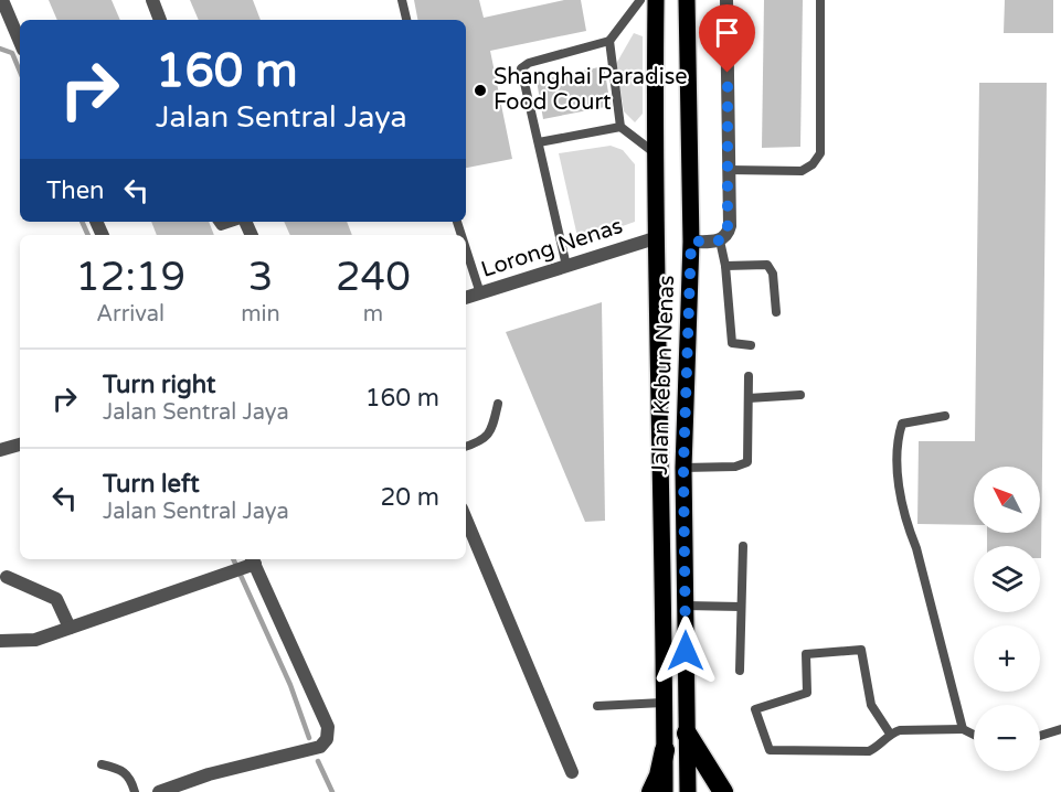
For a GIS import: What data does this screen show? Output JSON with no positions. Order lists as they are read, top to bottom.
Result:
{
  "streets": {
    "main road": ["Jalan Kebun Nenas"],
    "street": ["Lorong Nenas"]
  },
  "crossings": [
    ["Lorong Nenas", "Jalan Kebun Nenas"]
  ],
  "places": ["Shanghai Paradise Food Court"],
  "north": "top left",
  "page": {
    "turn": ["160 m", "Jalan Sentral Jaya"],
    "then": "Then",
    "eta": [
      "12:19",
      "Arrival",
      "3",
      "min",
      "240",
      "m"
    ],
    "list": [
      {
        "name": "Turn right",
        "note": "Jalan Sentral Jaya",
        "value": "160 m"
      },
      {
        "name": "Turn left",
        "note": "Jalan Sentral Jaya",
        "value": "20 m"
      }
    ],
    "map_buttons": ["+", "−"]
  }
}
